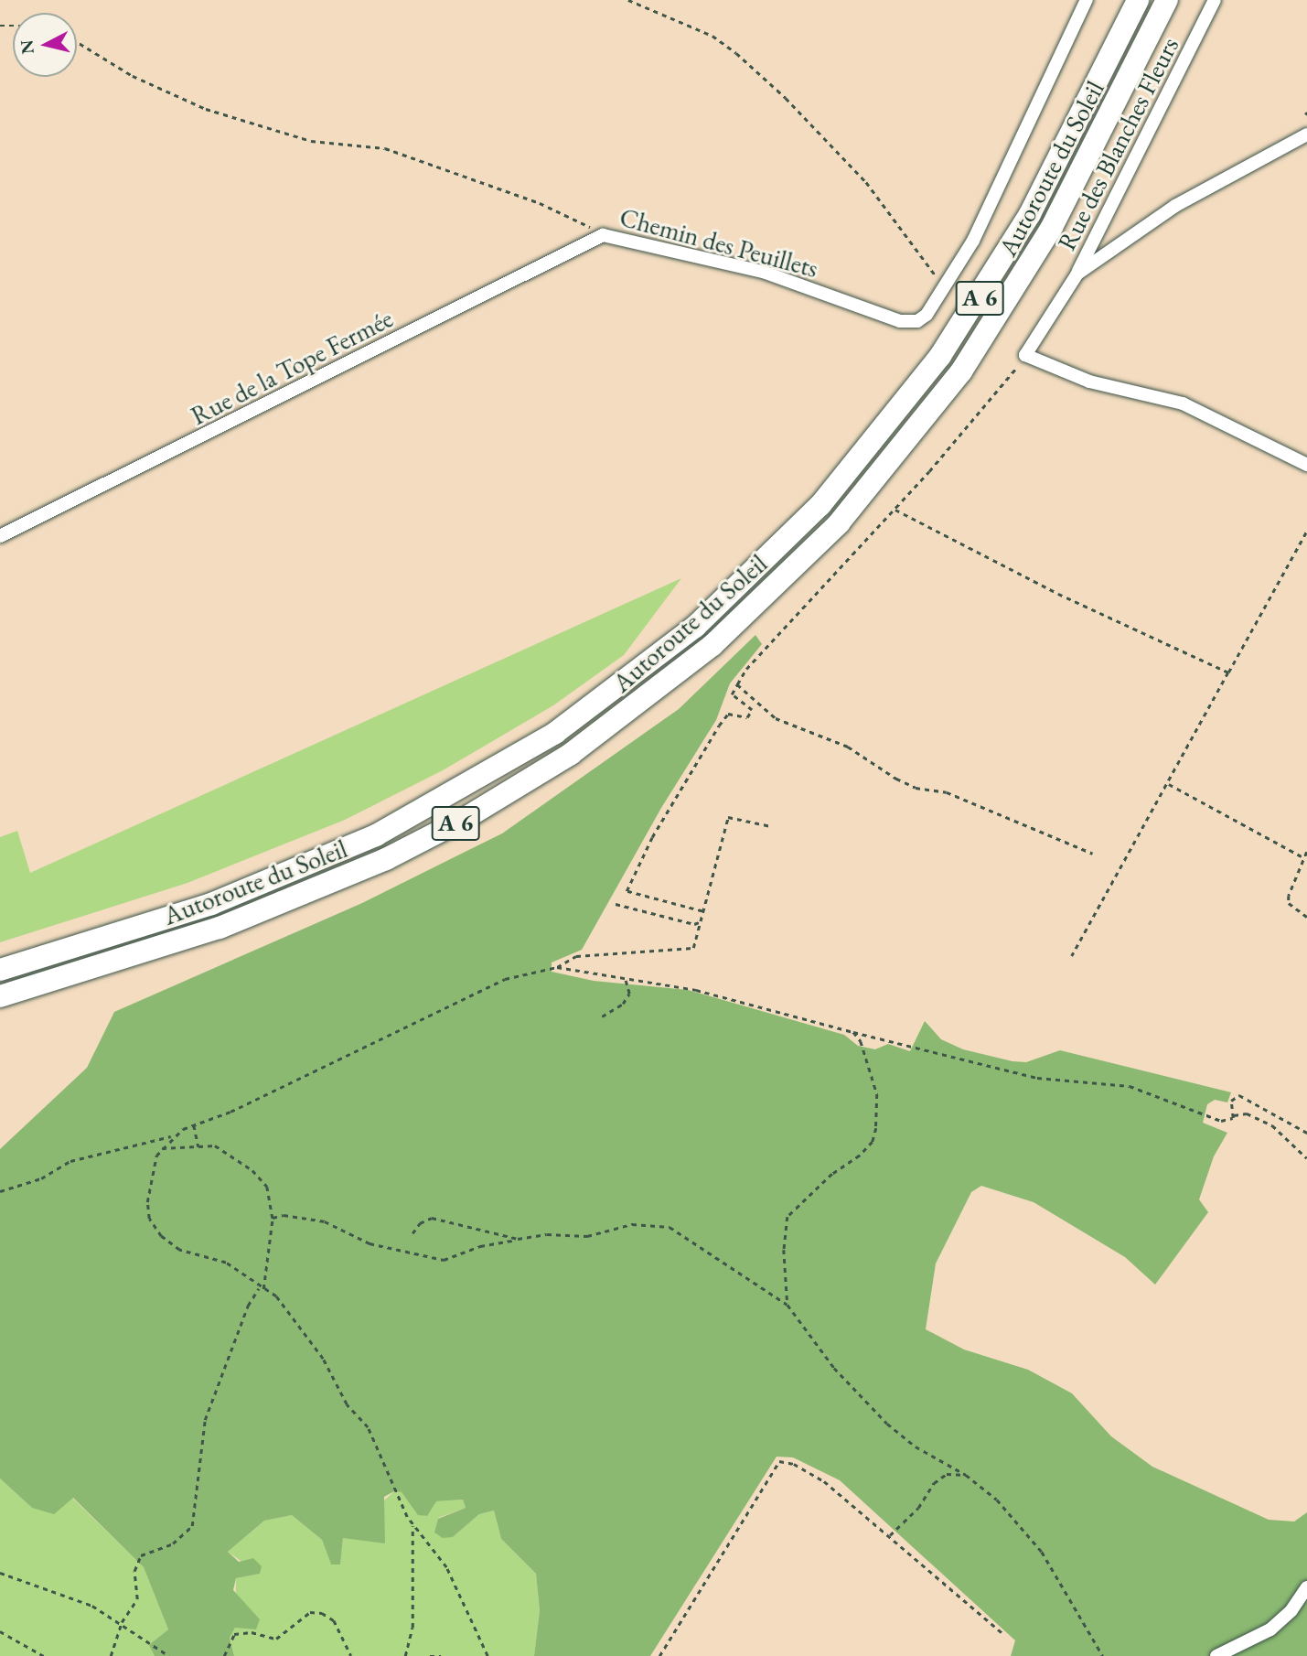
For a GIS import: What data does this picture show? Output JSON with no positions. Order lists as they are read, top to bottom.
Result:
{
  "streets": {
    "highway": ["Autoroute du Soleil", "A 6"],
    "street": ["Rue des Blanches Fleurs", "Chemin des Peuillets", "Rue de la Tope Fermée"]
  },
  "crossings": [
    ["Chemin des Peuillets", "Rue de la Tope Fermée"]
  ],
  "north": "left"
}
